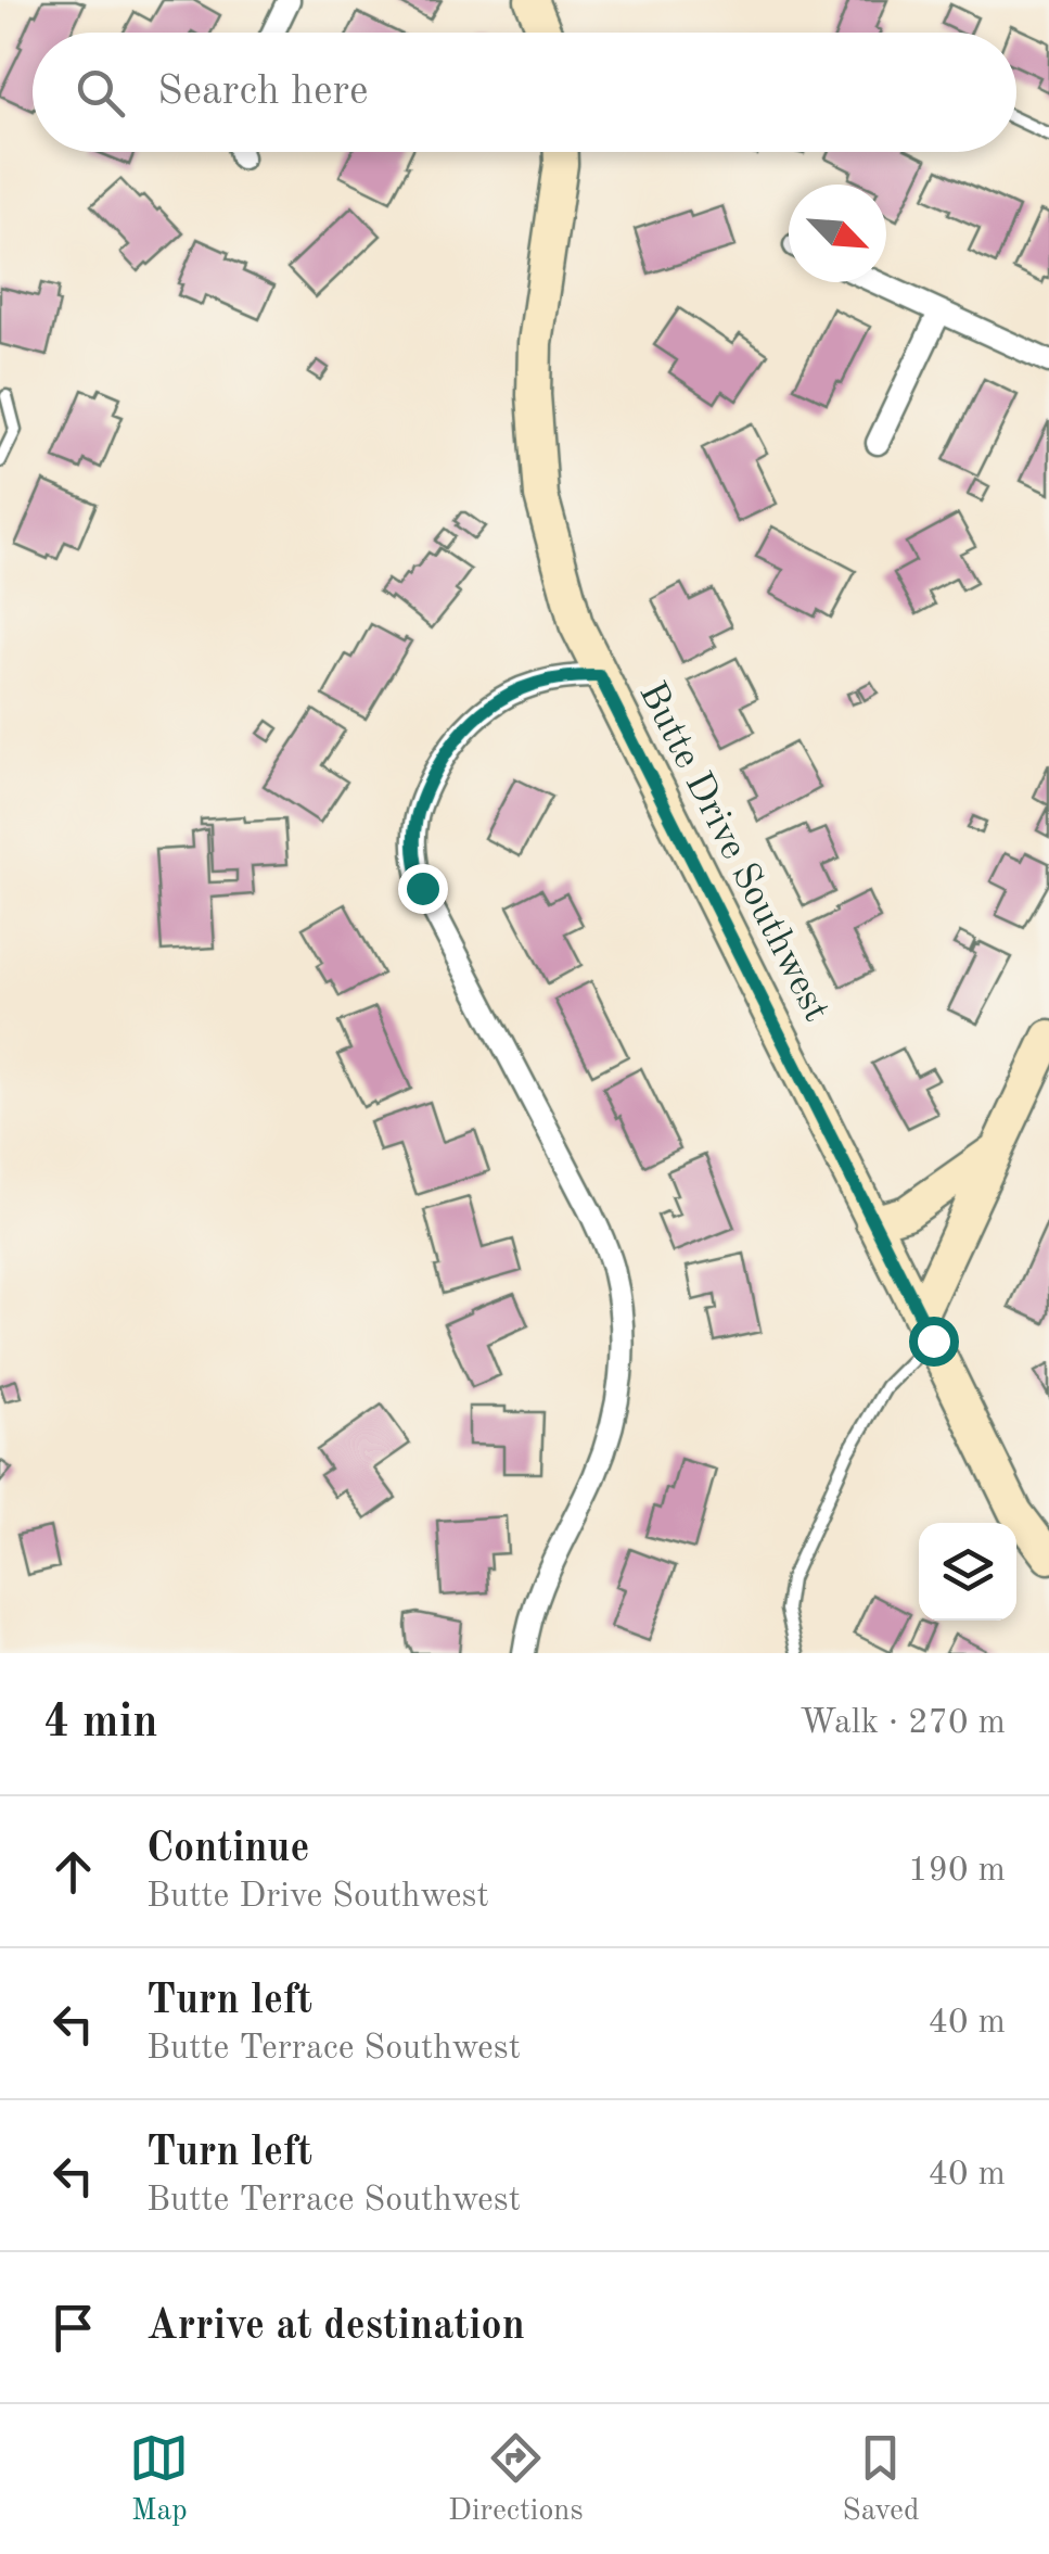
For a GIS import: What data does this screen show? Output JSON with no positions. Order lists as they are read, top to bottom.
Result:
{
  "streets": {
    "street": ["Butte Drive Southwest"]
  },
  "north": "bottom right",
  "page": {
    "search": "Search here",
    "heading": ["4 min", "Walk · 270 m"],
    "list": [
      ["Continue", "Butte Drive Southwest", "190 m"],
      ["Turn left", "Butte Terrace Southwest", "40 m"],
      ["Turn left", "Butte Terrace Southwest", "40 m"],
      "Arrive at destination"
    ],
    "nav": ["Map", "Directions", "Saved"]
  }
}
